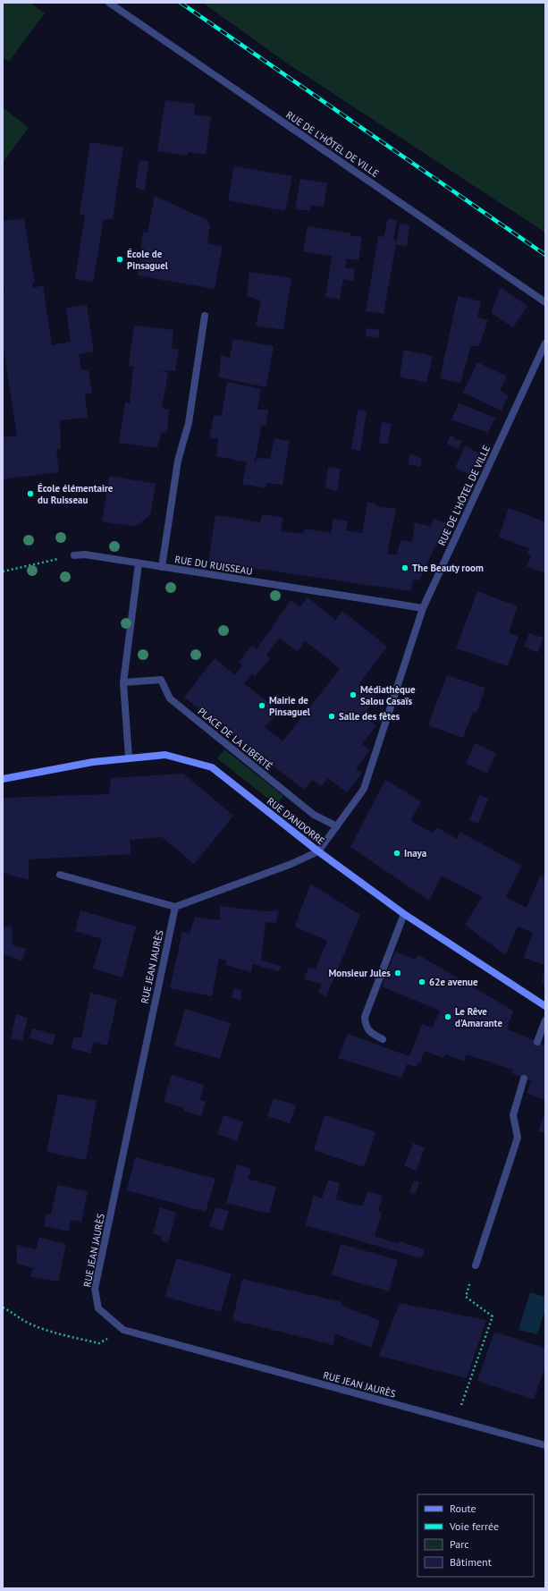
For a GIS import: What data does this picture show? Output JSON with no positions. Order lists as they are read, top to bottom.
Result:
{
  "streets": {
    "main road": ["RUE D'ANDORRE"],
    "street": [
      "RUE DE L'HÔTEL DE VILLE",
      "RUE DU RUISSEAU",
      "PLACE DE LA LIBERTÉ",
      "RUE JEAN JAURÈS"
    ]
  },
  "crossings": [
    ["RUE DE L'HÔTEL DE VILLE", "RUE DU RUISSEAU"],
    ["RUE DE L'HÔTEL DE VILLE", "PLACE DE LA LIBERTÉ"],
    ["RUE DE L'HÔTEL DE VILLE", "RUE D'ANDORRE"]
  ],
  "places": [
    "École de Pinsaguel",
    "École élémentaire du Ruisseau",
    "The Beauty room",
    "Médiathèque Salou Casaïs",
    "Mairie de Pinsaguel",
    "Salle des fêtes",
    "Inaya",
    "Monsieur Jules",
    "62e avenue",
    "Le Rêve d'Amarante"
  ],
  "legend": [
    "Route",
    "Voie ferrée",
    "Parc",
    "Bâtiment"
  ]
}
